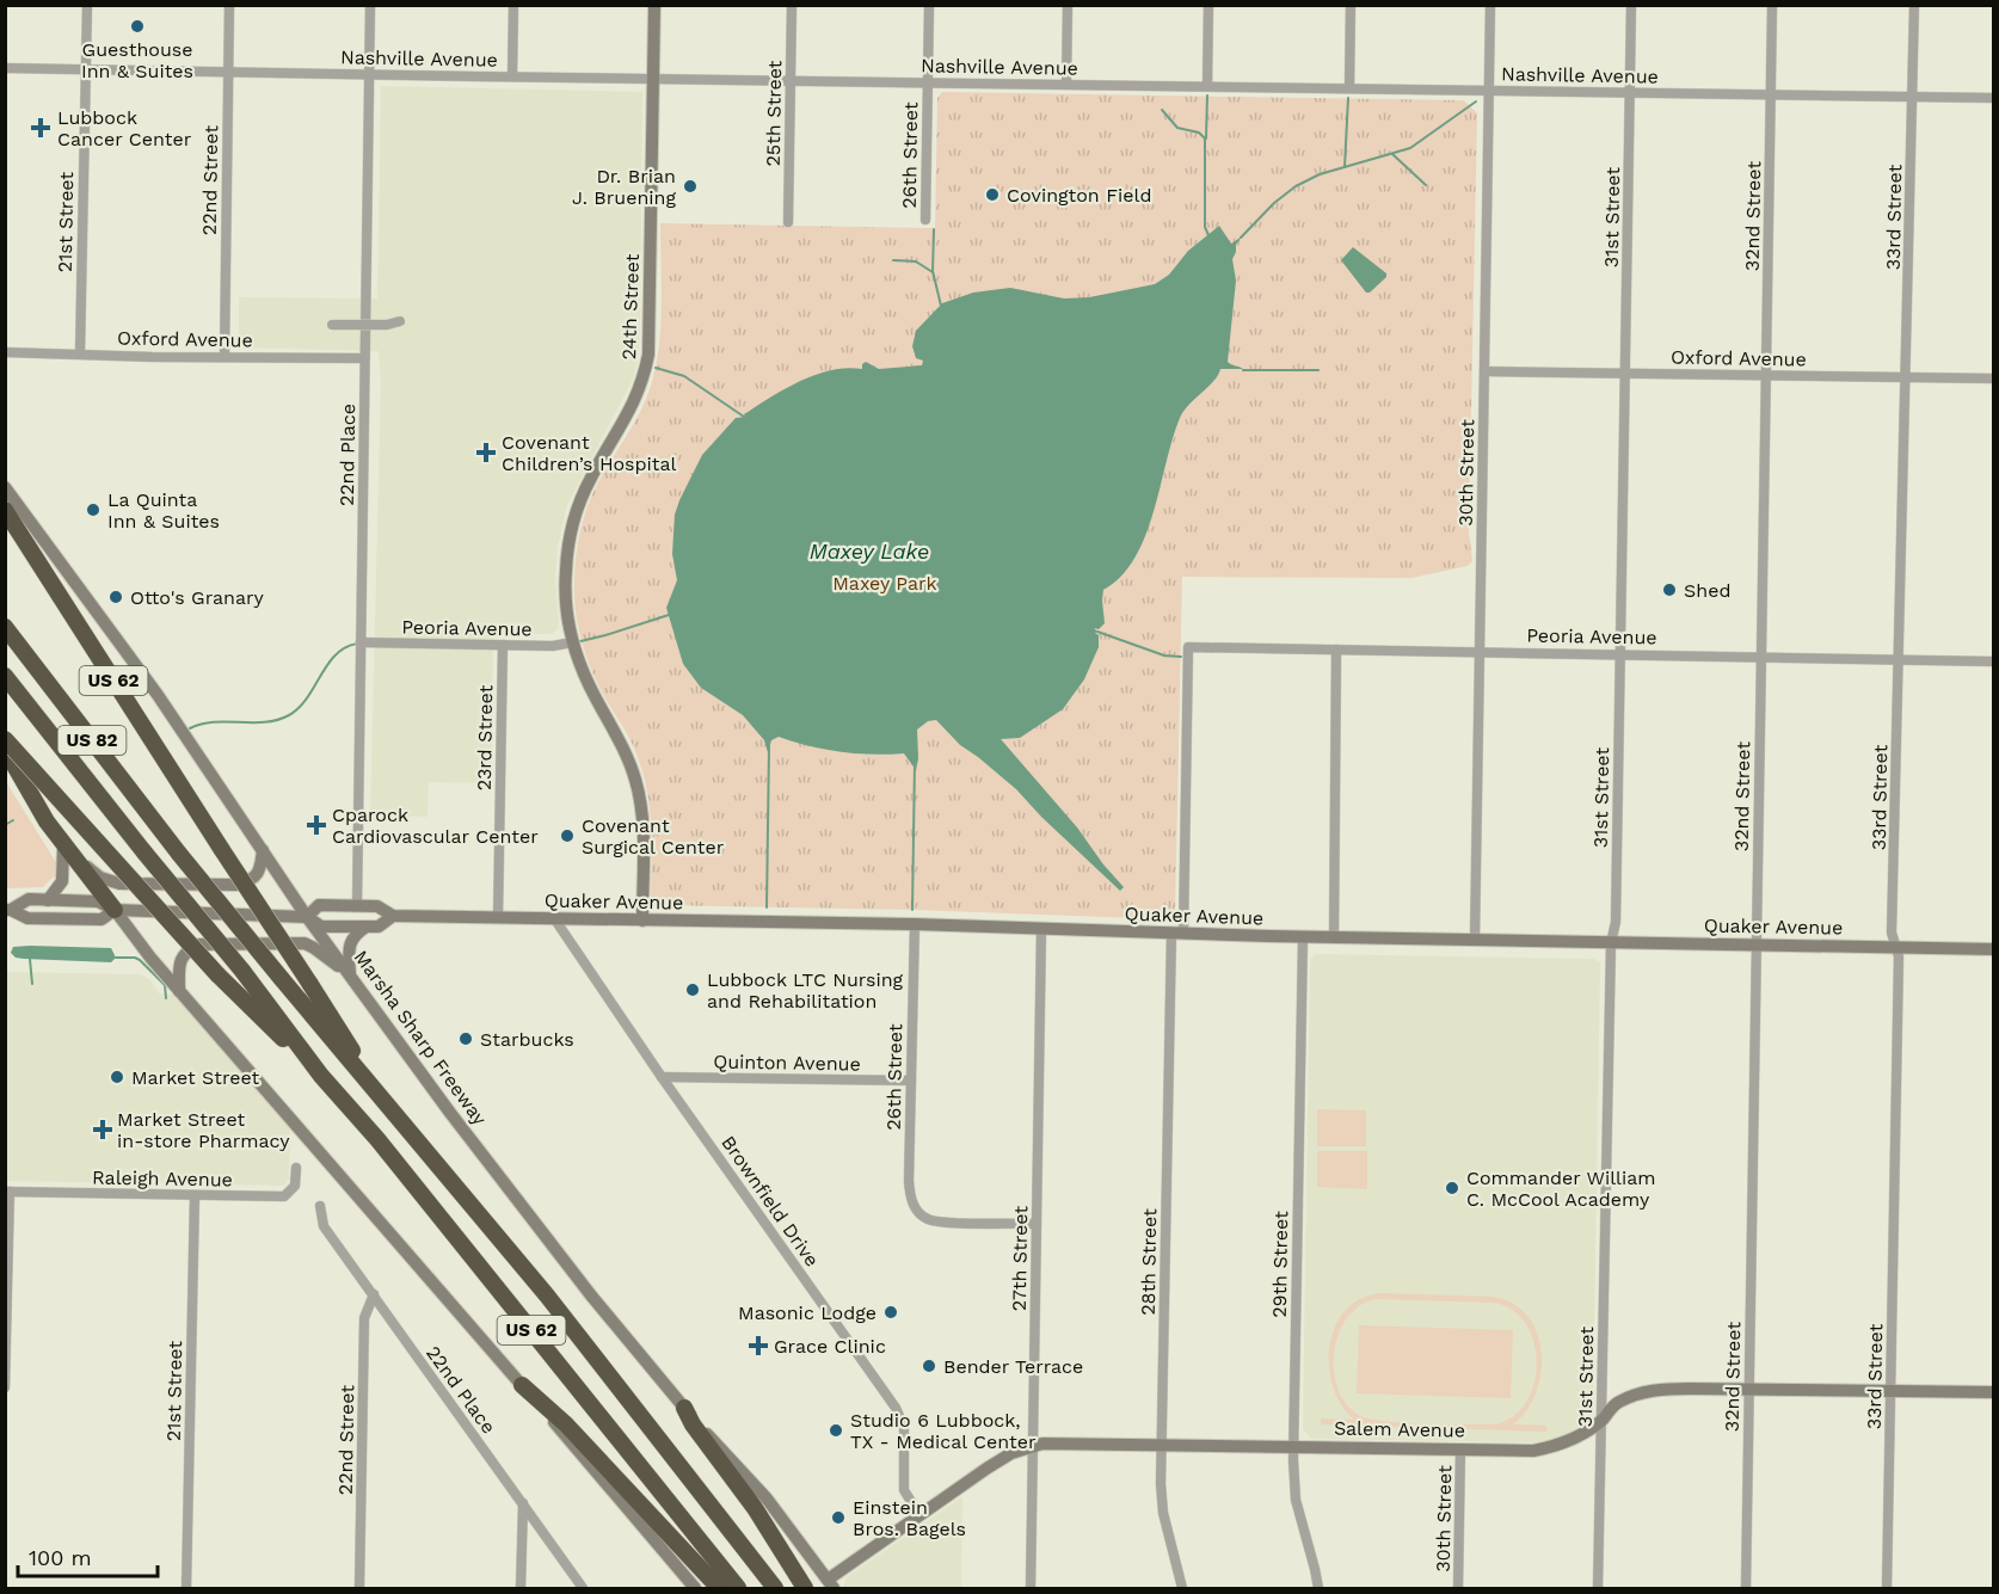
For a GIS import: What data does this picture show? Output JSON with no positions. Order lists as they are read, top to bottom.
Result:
{
  "streets": {
    "highway": ["US 62", "US 82"],
    "main road": [
      "24th Street",
      "Quaker Avenue",
      "Marsha Sharp Freeway",
      "Salem Avenue"
    ],
    "street": [
      "Nashville Avenue",
      "25th Street",
      "26th Street",
      "22nd Street",
      "32nd Street",
      "31st Street",
      "33rd Street",
      "21st Street",
      "Oxford Avenue",
      "22nd Place",
      "30th Street",
      "Peoria Avenue",
      "23rd Street",
      "Quinton Avenue",
      "Raleigh Avenue",
      "Brownfield Drive",
      "27th Street",
      "28th Street",
      "29th Street"
    ]
  },
  "crossings": [
    ["Nashville Avenue", "25th Street"],
    ["Nashville Avenue", "26th Street"],
    ["Nashville Avenue", "22nd Street"],
    ["Nashville Avenue", "32nd Street"],
    ["Nashville Avenue", "31st Street"],
    ["Nashville Avenue", "33rd Street"],
    ["Nashville Avenue", "21st Street"],
    ["Nashville Avenue", "24th Street"],
    ["Nashville Avenue", "22nd Place"],
    ["Nashville Avenue", "30th Street"],
    ["26th Street", "Quaker Avenue"],
    ["26th Street", "Quinton Avenue"],
    ["26th Street", "27th Street"],
    ["22nd Street", "Oxford Avenue"],
    ["22nd Street", "22nd Place"],
    ["32nd Street", "Oxford Avenue"],
    ["32nd Street", "Peoria Avenue"],
    ["32nd Street", "Quaker Avenue"],
    ["32nd Street", "Salem Avenue"],
    ["31st Street", "Oxford Avenue"],
    ["31st Street", "Peoria Avenue"],
    ["31st Street", "Quaker Avenue"],
    ["31st Street", "Salem Avenue"],
    ["33rd Street", "Oxford Avenue"],
    ["33rd Street", "Peoria Avenue"],
    ["33rd Street", "Quaker Avenue"],
    ["33rd Street", "Salem Avenue"],
    ["21st Street", "Oxford Avenue"],
    ["21st Street", "Raleigh Avenue"],
    ["24th Street", "Peoria Avenue"],
    ["24th Street", "Quaker Avenue"],
    ["Oxford Avenue", "22nd Place"],
    ["Oxford Avenue", "30th Street"],
    ["22nd Place", "Peoria Avenue"],
    ["22nd Place", "Quaker Avenue"],
    ["30th Street", "Peoria Avenue"],
    ["30th Street", "Quaker Avenue"],
    ["30th Street", "Salem Avenue"],
    ["Peoria Avenue", "23rd Street"],
    ["Peoria Avenue", "28th Street"],
    ["US 62", "US 82"],
    ["23rd Street", "Quaker Avenue"],
    ["Quaker Avenue", "Marsha Sharp Freeway"],
    ["Quaker Avenue", "Brownfield Drive"],
    ["Quaker Avenue", "27th Street"],
    ["Quaker Avenue", "28th Street"],
    ["Quaker Avenue", "29th Street"],
    ["Marsha Sharp Freeway", "Salem Avenue"],
    ["Quinton Avenue", "Brownfield Drive"],
    ["Brownfield Drive", "Salem Avenue"],
    ["27th Street", "Salem Avenue"],
    ["28th Street", "Salem Avenue"],
    ["29th Street", "Salem Avenue"]
  ],
  "water": ["Maxey Lake"],
  "parks": ["Maxey Park"],
  "places": {
    "other": [
      "Guesthouse Inn & Suites",
      "Dr. Brian J. Bruening",
      "Covington Field",
      "La Quinta Inn & Suites",
      "Shed",
      "Otto's Granary",
      "Covenant Surgical Center",
      "Lubbock LTC Nursing and Rehabilitation",
      "Starbucks",
      "Market Street",
      "Commander William C. McCool Academy",
      "Masonic Lodge",
      "Bender Terrace",
      "Studio 6 Lubbock, TX - Medical Center",
      "Einstein Bros. Bagels"
    ],
    "health": [
      "Lubbock Cancer Center",
      "Covenant Children’s Hospital",
      "Cparock Cardiovascular Center",
      "Market Street in-store Pharmacy",
      "Grace Clinic"
    ]
  },
  "scale_bar": "100 m"
}
